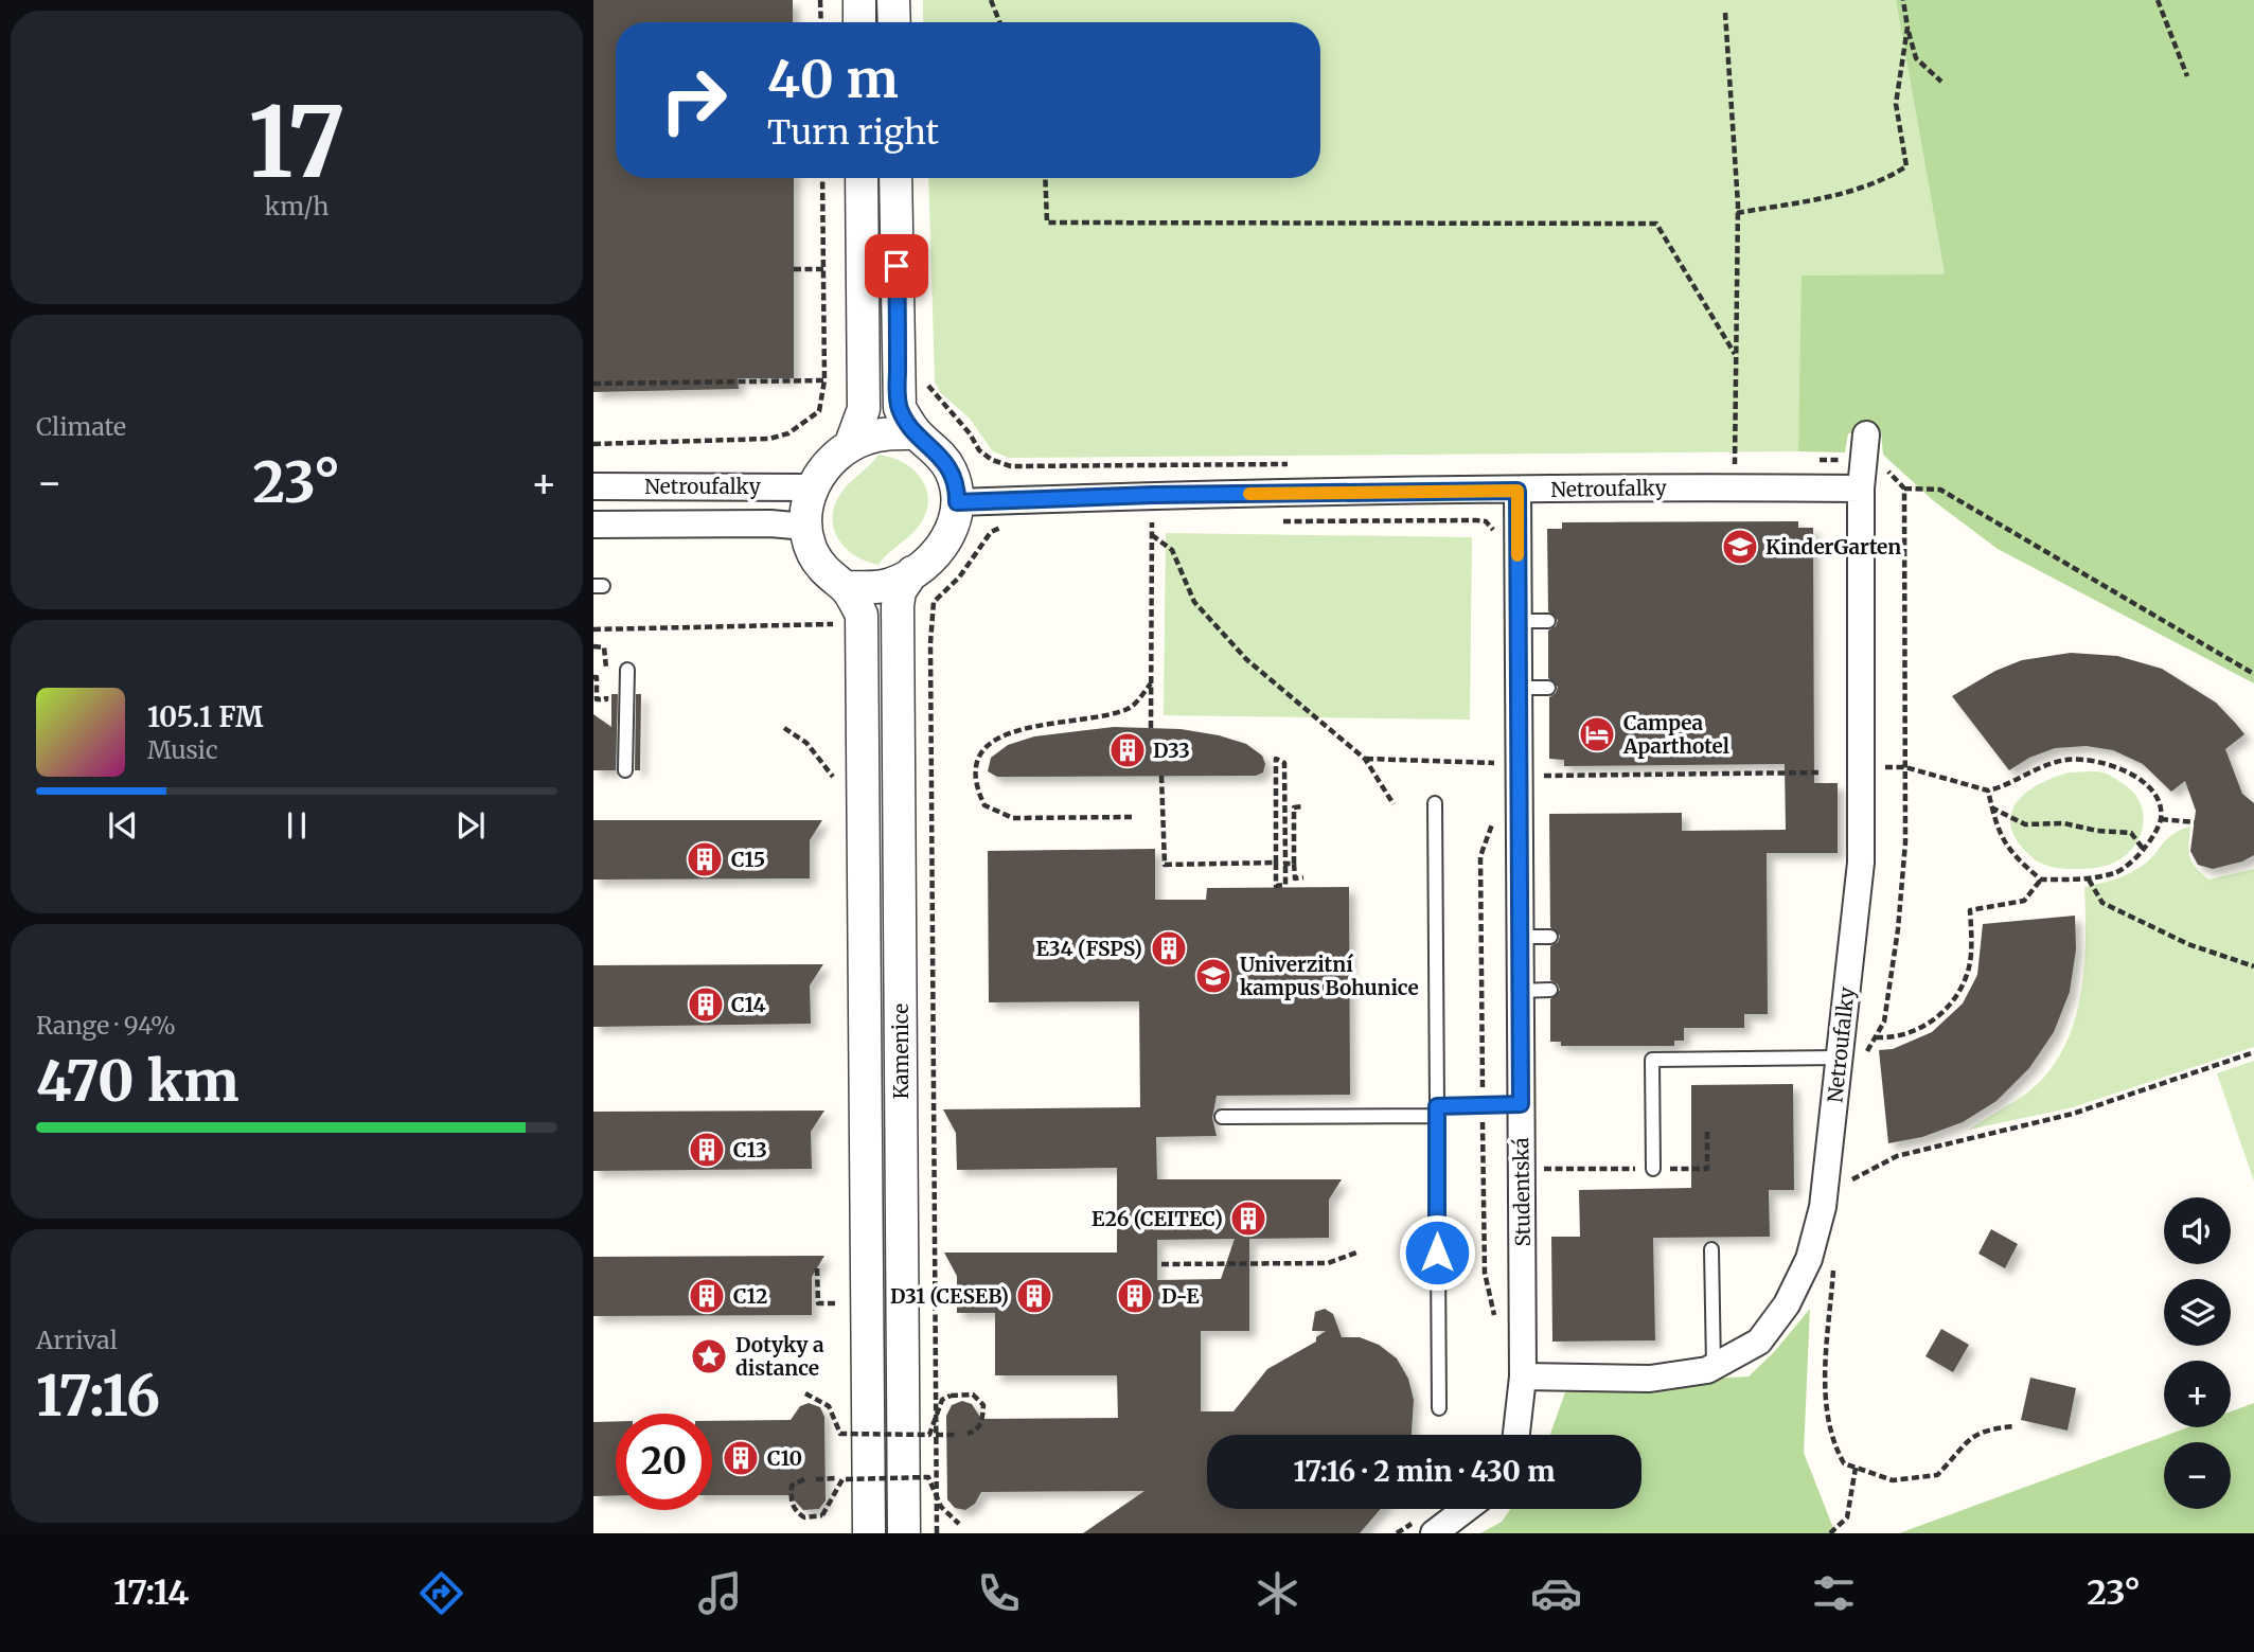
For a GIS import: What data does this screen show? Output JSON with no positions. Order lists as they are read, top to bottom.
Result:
{
  "streets": {
    "street": ["Netroufalky", "Kamenice", "Studentská"]
  },
  "crossings": [
    ["Netroufalky", "Kamenice"],
    ["Netroufalky", "Studentská"]
  ],
  "places": {
    "school or university": ["KinderGarten", "Univerzitní kampus Bohunice"],
    "hotel": ["Campea Aparthotel"],
    "building": [
      "D33",
      "C15",
      "E34 (FSPS)",
      "C14",
      "C13",
      "E26 (CEITEC)",
      "C12",
      "D31 (CESEB)",
      "D-E",
      "C10"
    ],
    "place": ["Dotyky a distance"]
  },
  "page": {
    "tile": [
      ["17", "km/h"],
      "Climate",
      ["Range · 94%", "470 km"],
      ["Arrival", "17:16"]
    ],
    "turn": ["40 m", "Turn right"],
    "heat": ["−", "23°", "+"],
    "song": ["105.1 FM", "Music"],
    "map_buttons": ["+", "−"],
    "limit": "20",
    "trip": "17:16 · 2 min · 430 m",
    "tabs": ["17:14", "23°"]
  }
}
